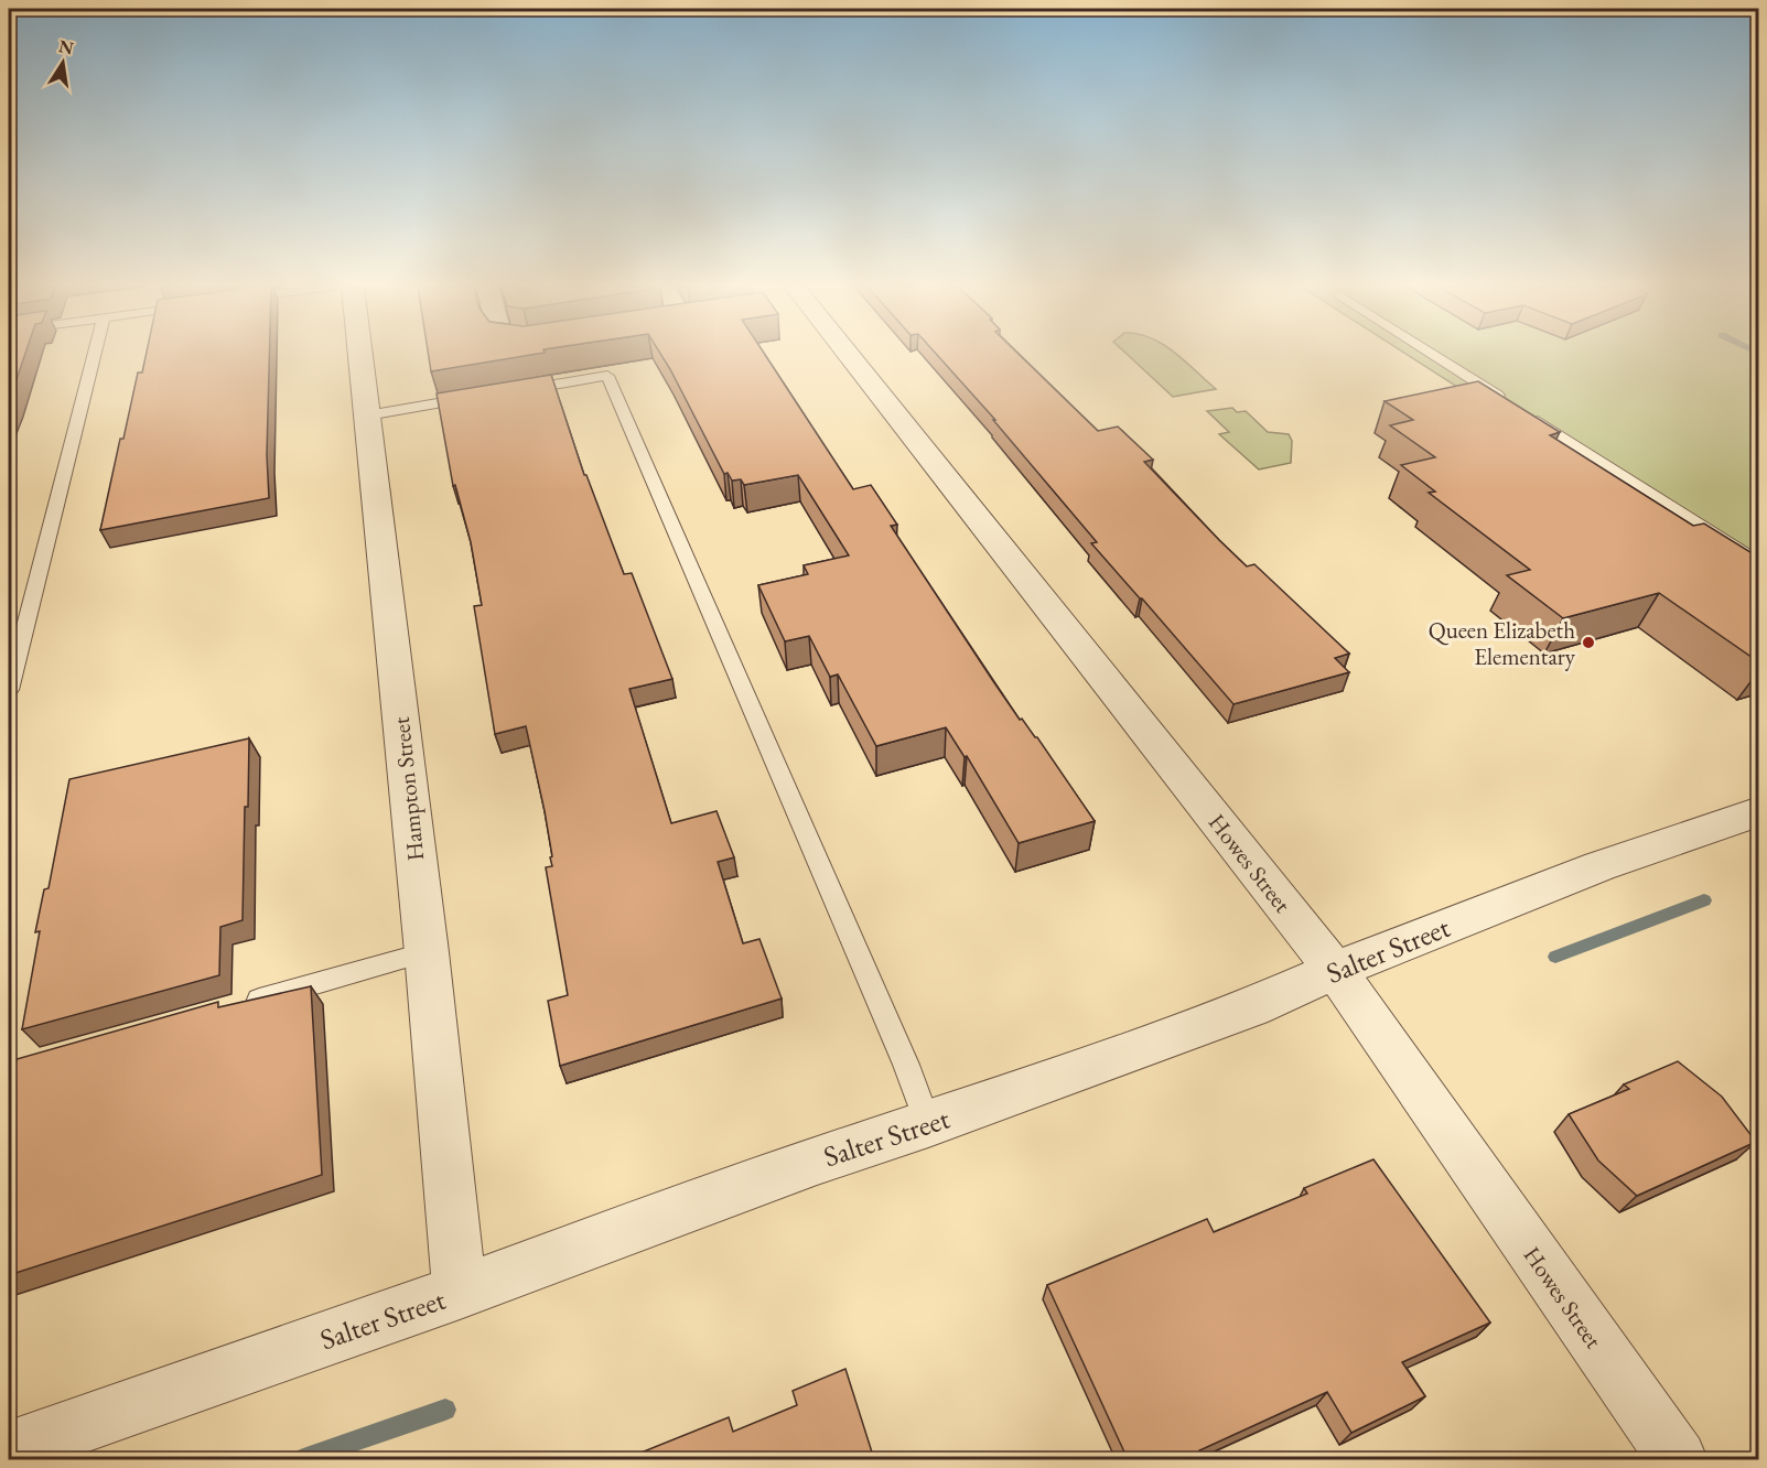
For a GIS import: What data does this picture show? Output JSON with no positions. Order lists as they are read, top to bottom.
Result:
{
  "streets": {
    "street": ["Hampton Street", "Howes Street", "Salter Street"]
  },
  "crossings": [
    ["Hampton Street", "Salter Street"],
    ["Howes Street", "Salter Street"]
  ],
  "places": ["Queen Elizabeth Elementary"],
  "north": "top"
}
